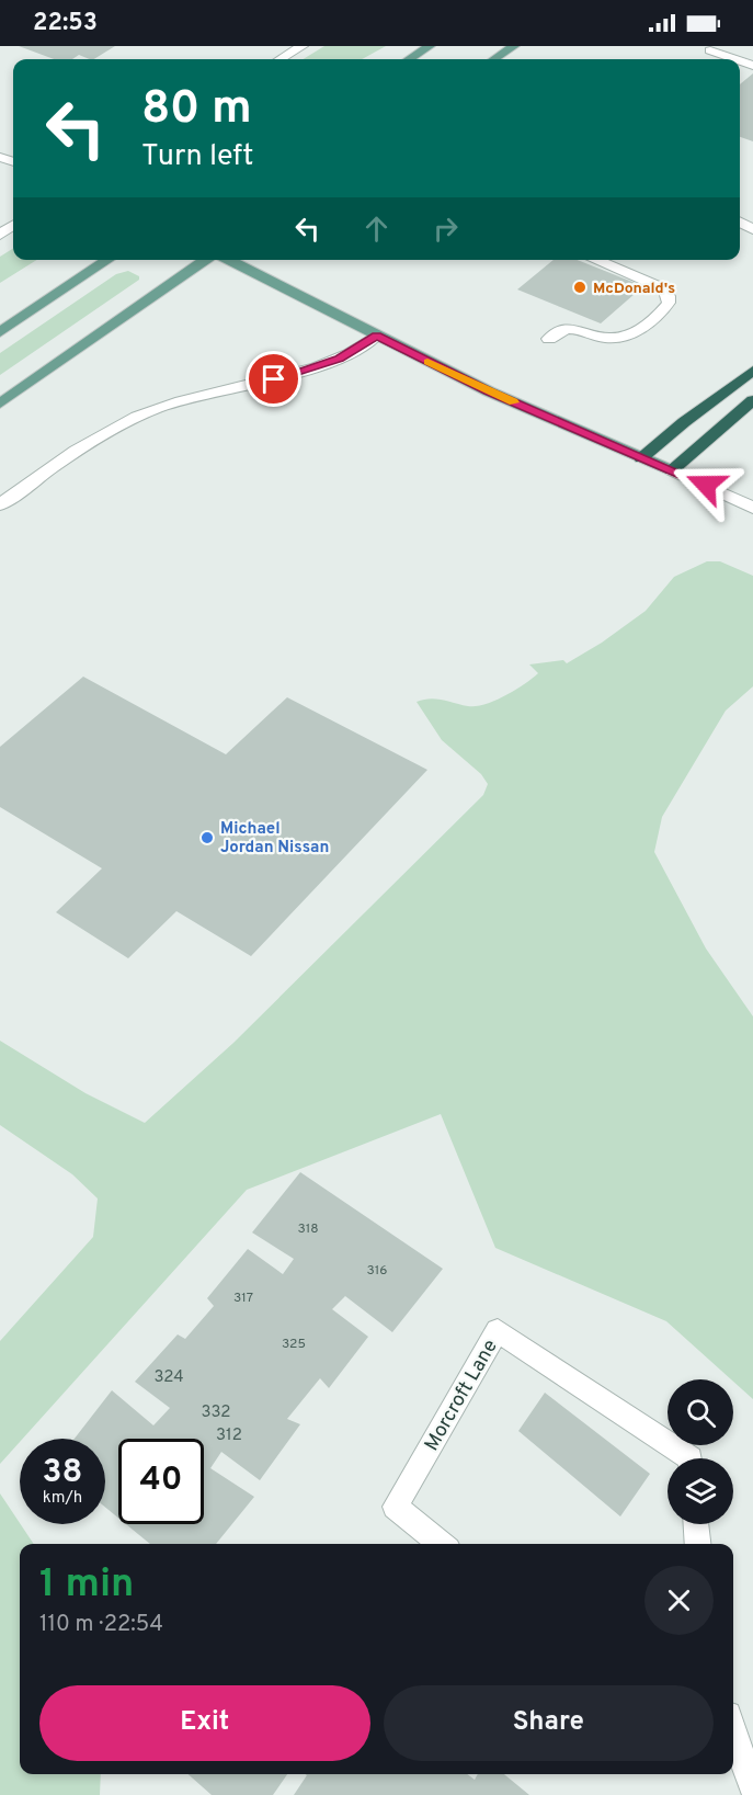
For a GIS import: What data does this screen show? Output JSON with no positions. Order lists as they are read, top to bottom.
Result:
{
  "streets": {
    "street": ["Morcroft Lane"]
  },
  "places": ["McDonald's", "Michael Jordan Nissan"],
  "house_numbers": [
    "318",
    "316",
    "317",
    "325",
    "324",
    "332",
    "312"
  ],
  "page": {
    "status": "22:53",
    "turn": ["80 m", "Turn left"],
    "speed": "38 km/h",
    "limit": "40",
    "heading": ["1 min", "110 m · 22:54"],
    "buttons": ["Exit", "Share"]
  }
}
